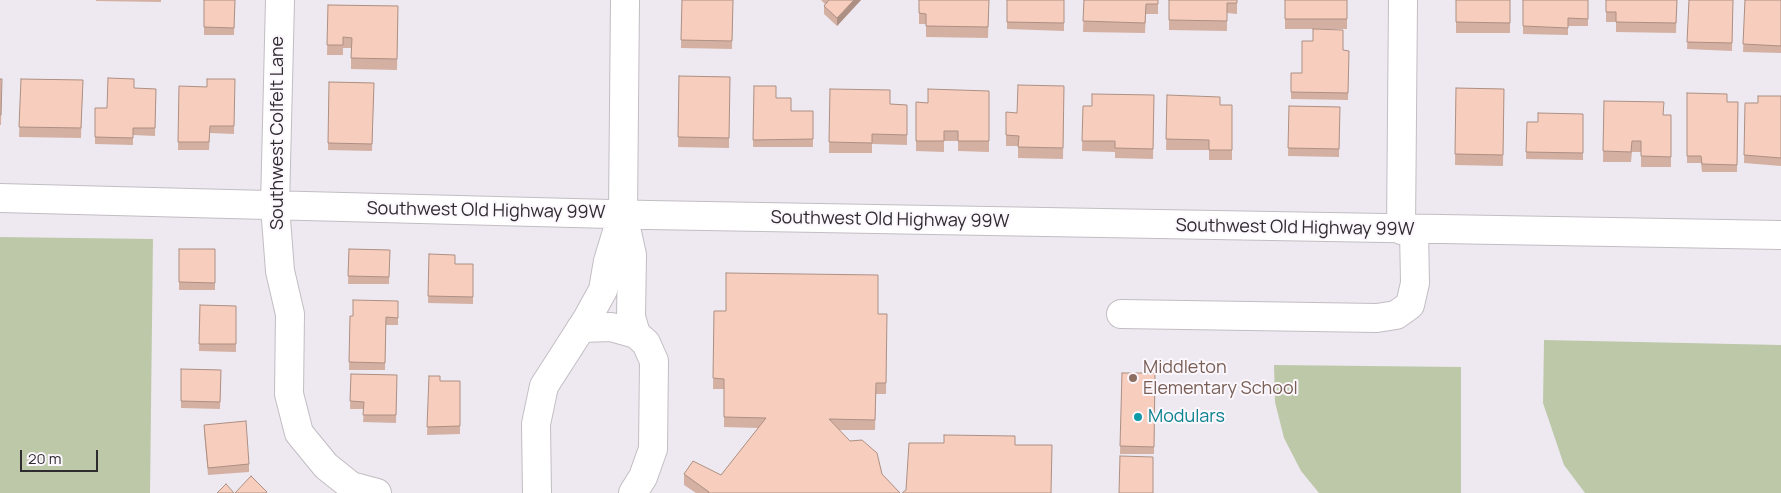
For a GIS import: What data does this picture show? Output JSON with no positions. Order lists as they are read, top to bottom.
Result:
{
  "streets": {
    "street": ["Southwest Colfelt Lane", "Southwest Old Highway 99W"]
  },
  "crossings": [
    ["Southwest Colfelt Lane", "Southwest Old Highway 99W"]
  ],
  "places": ["Middleton Elementary School", "Modulars"],
  "scale_bar": "20 m"
}
